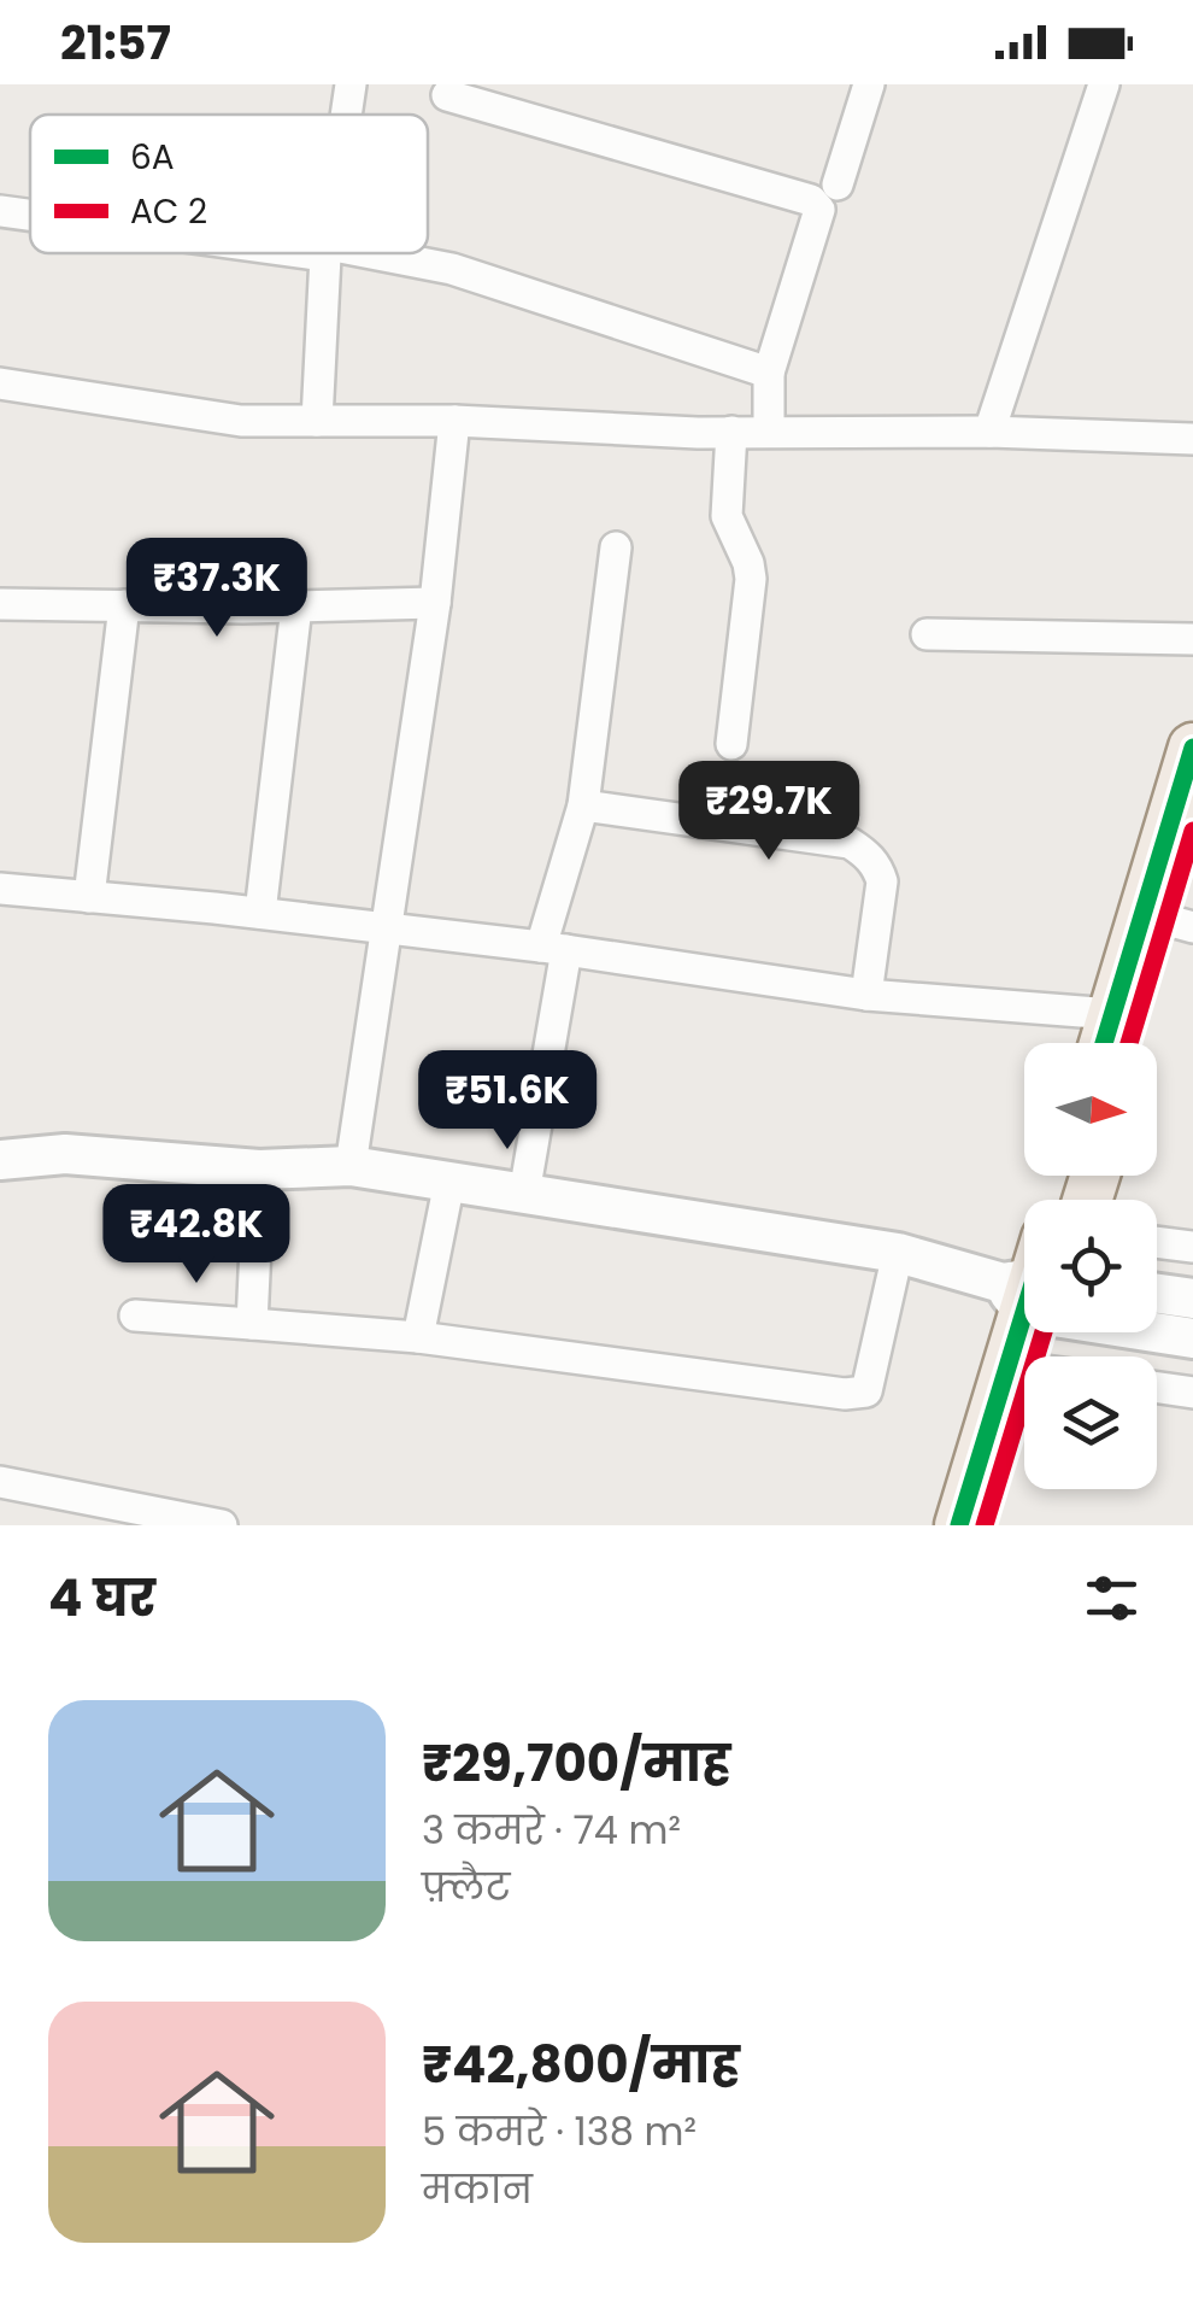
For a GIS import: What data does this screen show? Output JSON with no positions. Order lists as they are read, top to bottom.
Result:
{
  "lines": ["transit line 6A"],
  "legend": ["6A", "AC 2"],
  "north": "right",
  "page": {
    "status": "21:57",
    "price": [
      "₹37.3K",
      "₹29.7K",
      "₹51.6K",
      "₹42.8K"
    ],
    "heading": "4 घर",
    "list": [
      {
        "name": "₹29,700/माह",
        "note": "3 कमरे · 74 m² · फ़्लैट"
      },
      {
        "name": "₹42,800/माह",
        "note": "5 कमरे · 138 m² · मकान"
      }
    ]
  }
}
